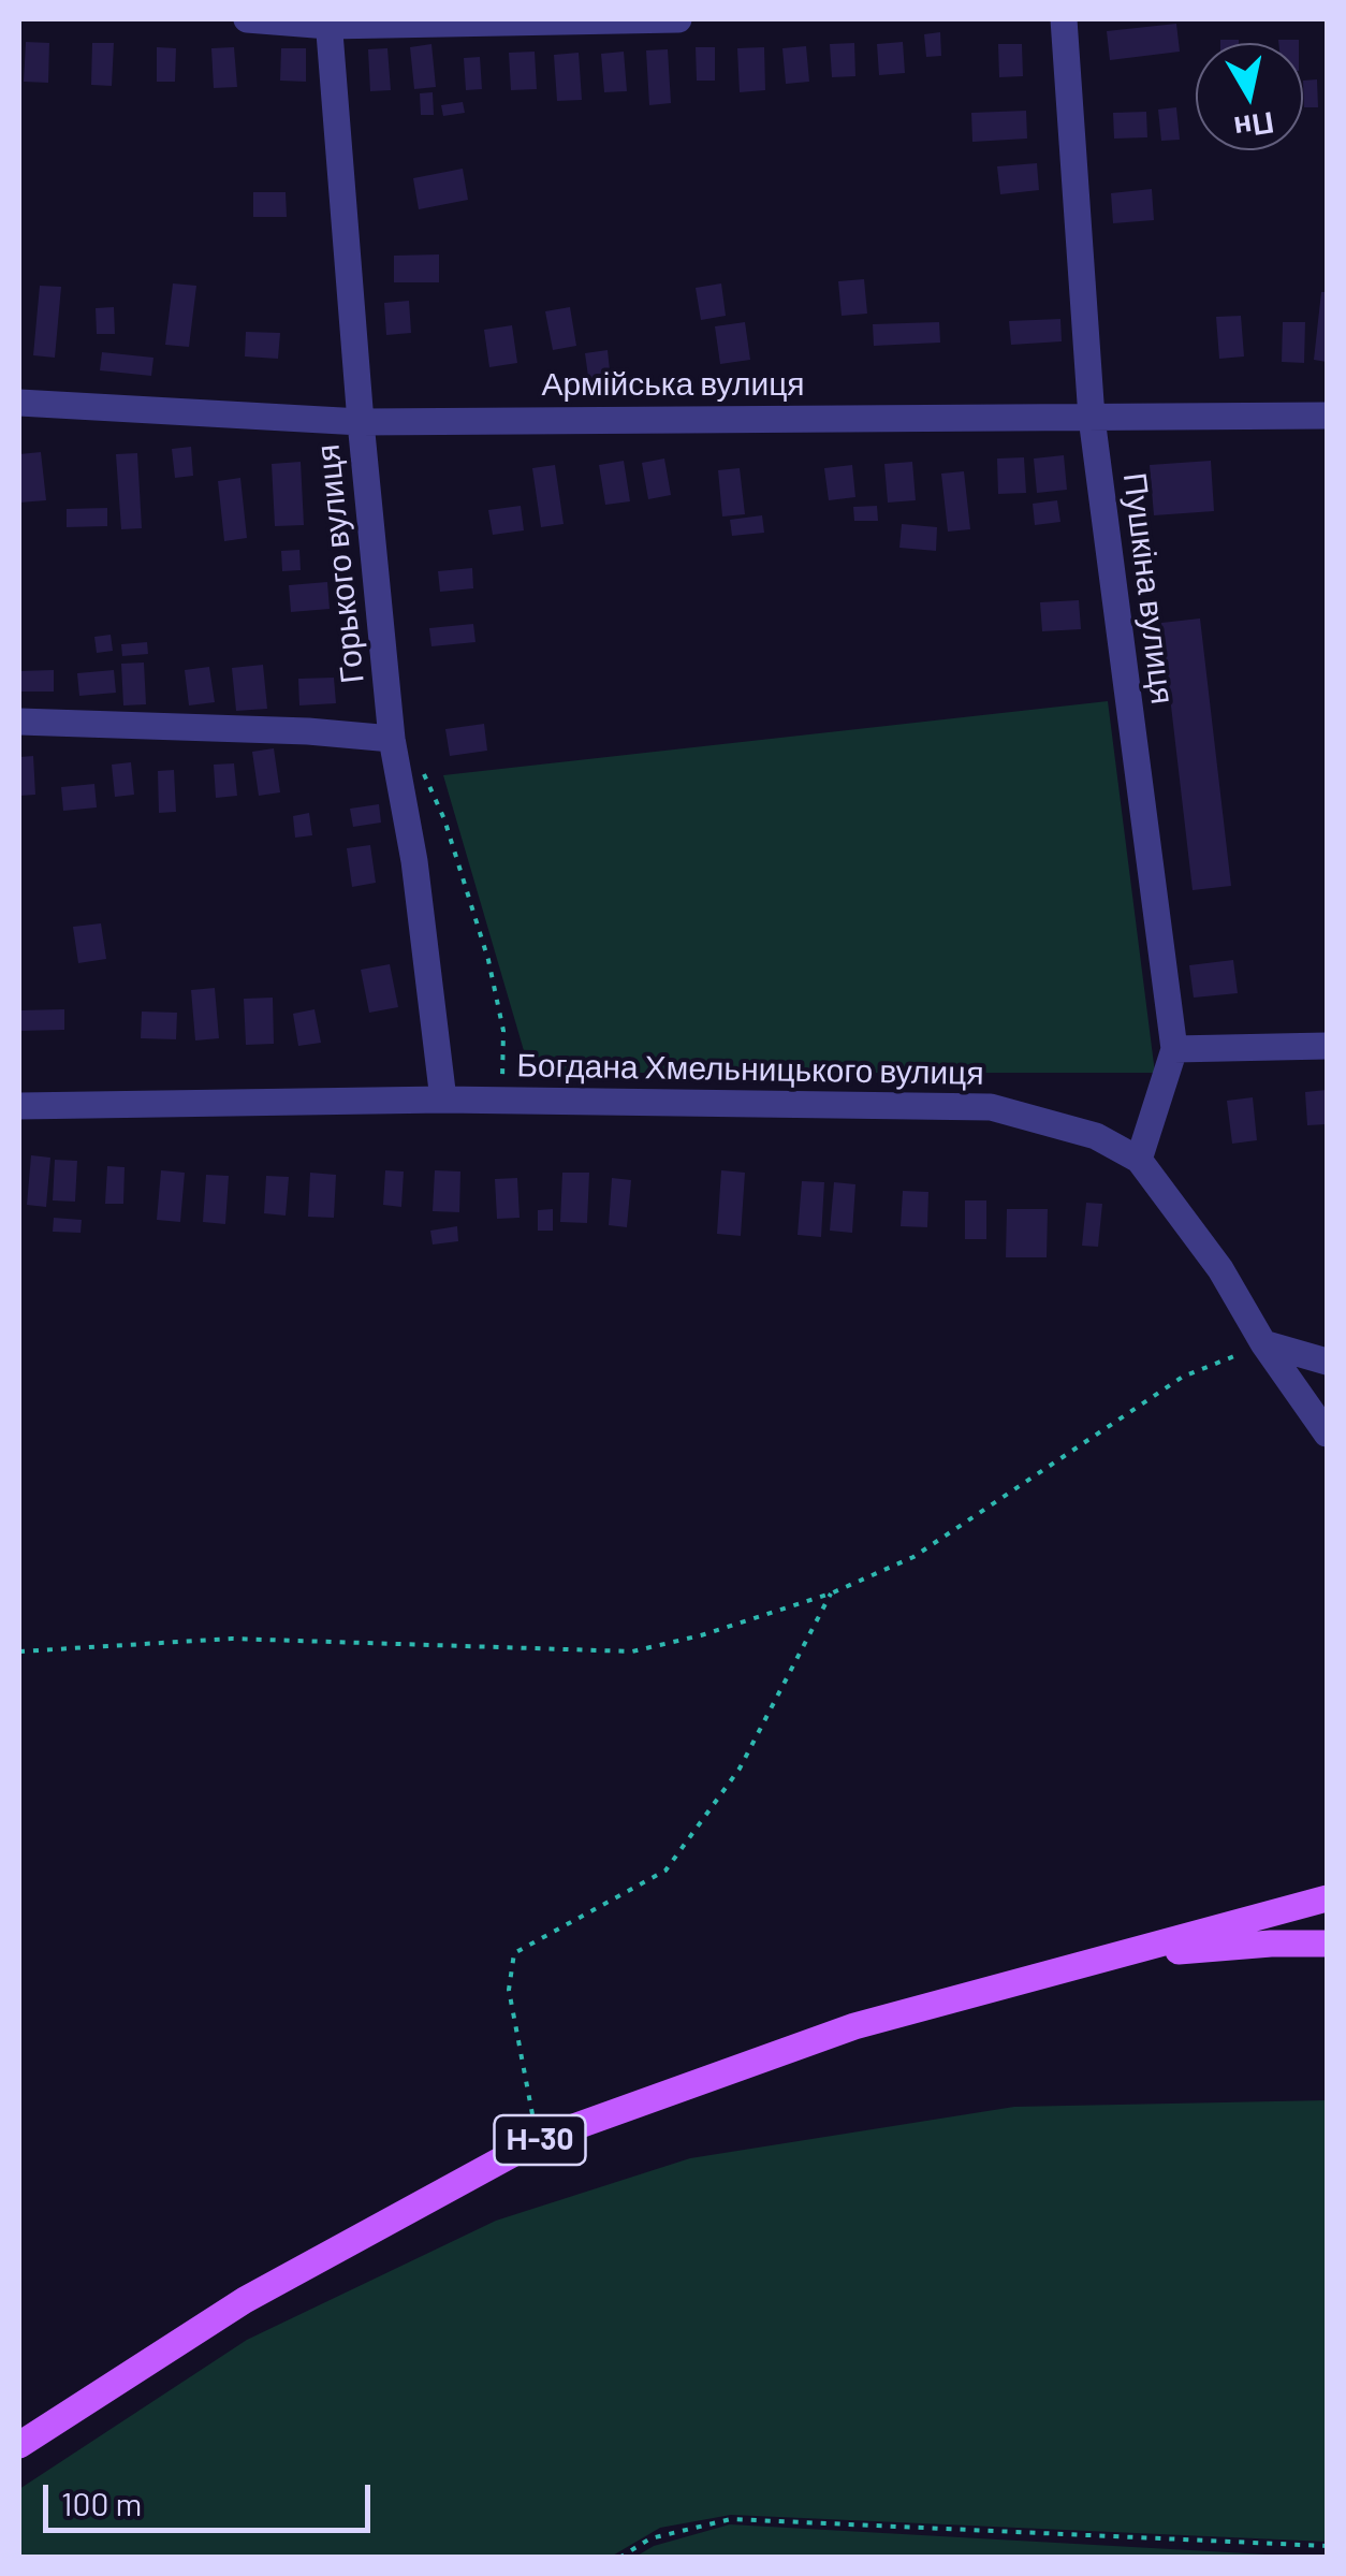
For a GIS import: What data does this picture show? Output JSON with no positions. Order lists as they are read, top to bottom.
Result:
{
  "streets": {
    "main road": ["Н-30"],
    "street": [
      "Армійська вулиця",
      "Горького вулиця",
      "Пушкіна вулиця",
      "Богдана Хмельницького вулиця"
    ]
  },
  "crossings": [
    ["Армійська вулиця", "Горького вулиця"],
    ["Армійська вулиця", "Пушкіна вулиця"],
    ["Горького вулиця", "Богдана Хмельницького вулиця"],
    ["Пушкіна вулиця", "Богдана Хмельницького вулиця"]
  ],
  "scale_bar": "100 m",
  "north": "bottom"
}
